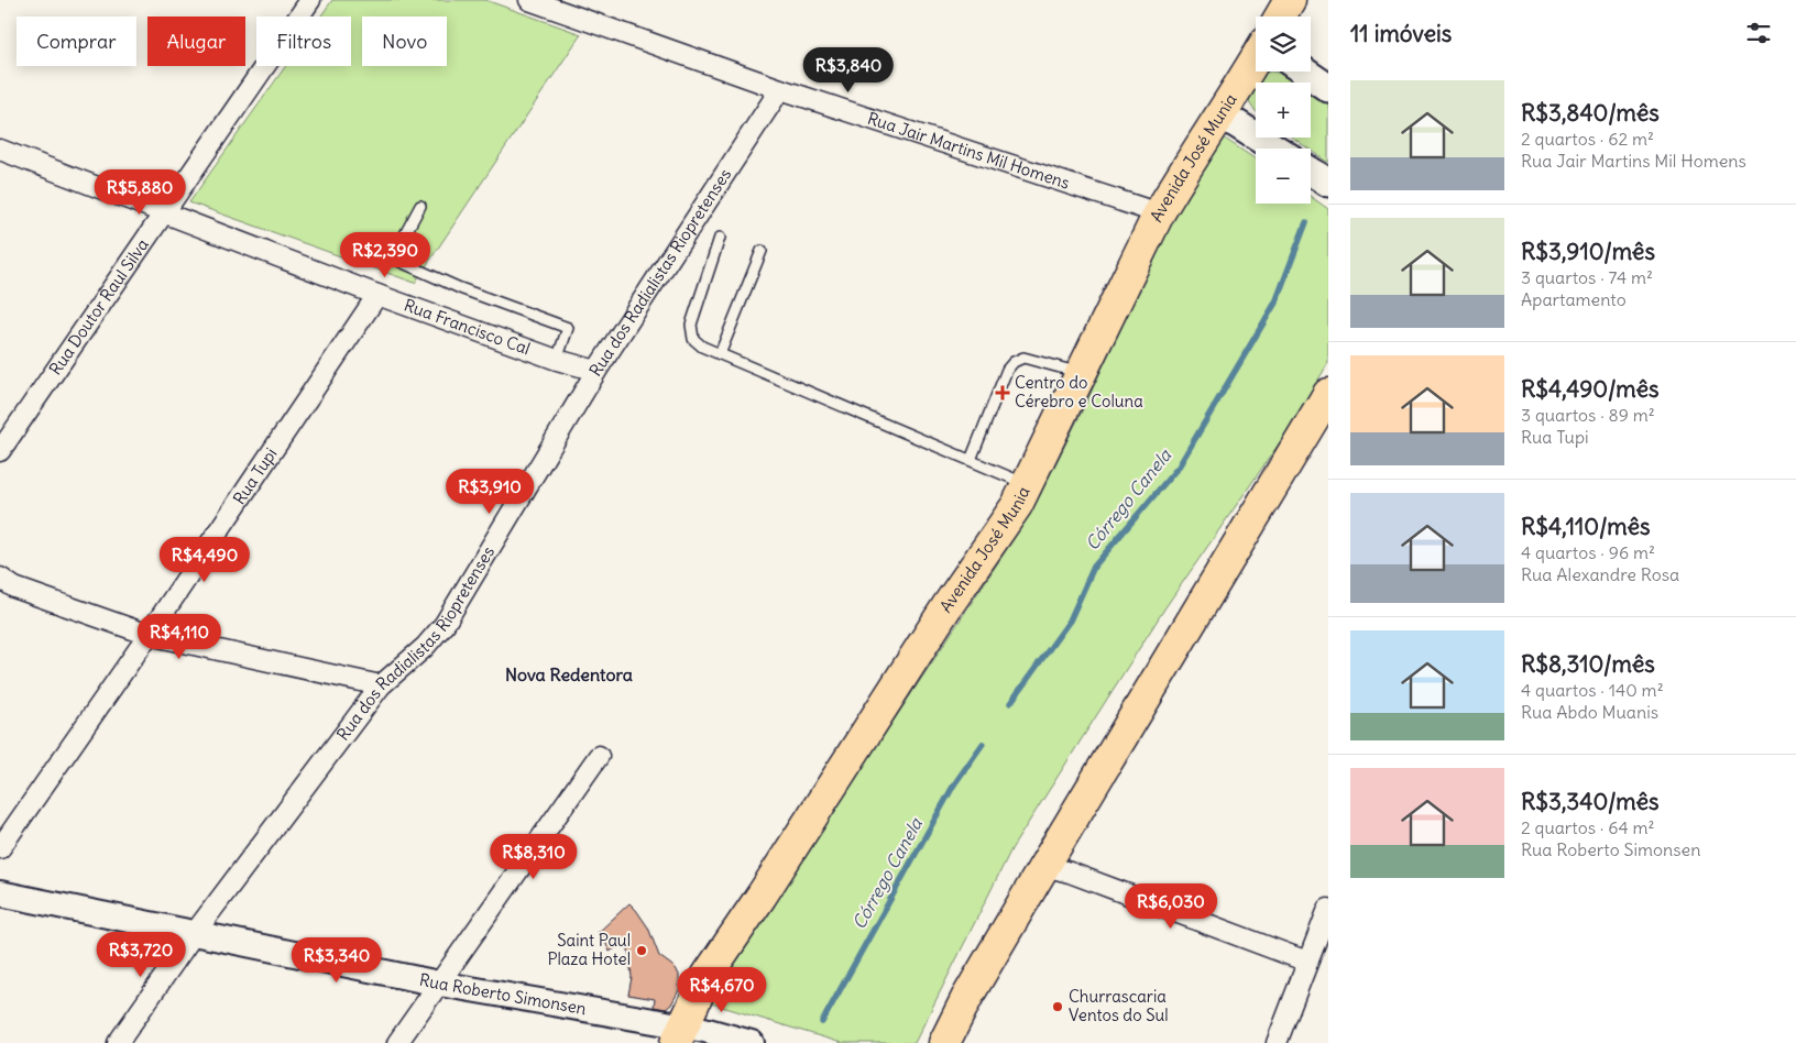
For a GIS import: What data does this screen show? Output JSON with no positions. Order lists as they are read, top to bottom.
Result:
{
  "streets": {
    "main road": ["Avenida José Munia"],
    "street": [
      "Rua Jair Martins Mil Homens",
      "Rua dos Radialistas Riopretenses",
      "Rua Doutor Raul Silva",
      "Rua Francisco Cal",
      "Rua Tupi",
      "Rua Roberto Simonsen"
    ]
  },
  "crossings": [
    ["Rua Jair Martins Mil Homens", "Avenida José Munia"],
    ["Rua Jair Martins Mil Homens", "Rua dos Radialistas Riopretenses"],
    ["Avenida José Munia", "Rua Roberto Simonsen"],
    ["Rua dos Radialistas Riopretenses", "Rua Francisco Cal"],
    ["Rua dos Radialistas Riopretenses", "Rua Roberto Simonsen"],
    ["Rua Doutor Raul Silva", "Rua Francisco Cal"],
    ["Rua Francisco Cal", "Rua Tupi"]
  ],
  "districts": ["Nova Redentora"],
  "water": ["Córrego Canela"],
  "places": {
    "health": ["Centro do Cérebro e Coluna"],
    "other": ["Saint Paul Plaza Hotel", "Churrascaria Ventos do Sul"]
  },
  "page": {
    "heading": "11 imóveis",
    "map_buttons": ["+", "−"],
    "chip": [
      "Comprar",
      "Alugar",
      "Filtros",
      "Novo"
    ],
    "price": [
      "R$3,840",
      "R$5,880",
      "R$2,390",
      "R$3,910",
      "R$4,490",
      "R$4,110",
      "R$8,310",
      "R$6,030",
      "R$3,720",
      "R$3,340",
      "R$4,670"
    ],
    "list": [
      {
        "name": "R$3,840/mês",
        "note": "2 quartos · 62 m² · Rua Jair Martins Mil Homens"
      },
      {
        "name": "R$3,910/mês",
        "note": "3 quartos · 74 m² · Apartamento"
      },
      {
        "name": "R$4,490/mês",
        "note": "3 quartos · 89 m² · Rua Tupi"
      },
      {
        "name": "R$4,110/mês",
        "note": "4 quartos · 96 m² · Rua Alexandre Rosa"
      },
      {
        "name": "R$8,310/mês",
        "note": "4 quartos · 140 m² · Rua Abdo Muanis"
      },
      {
        "name": "R$3,340/mês",
        "note": "2 quartos · 64 m² · Rua Roberto Simonsen"
      }
    ]
  }
}
